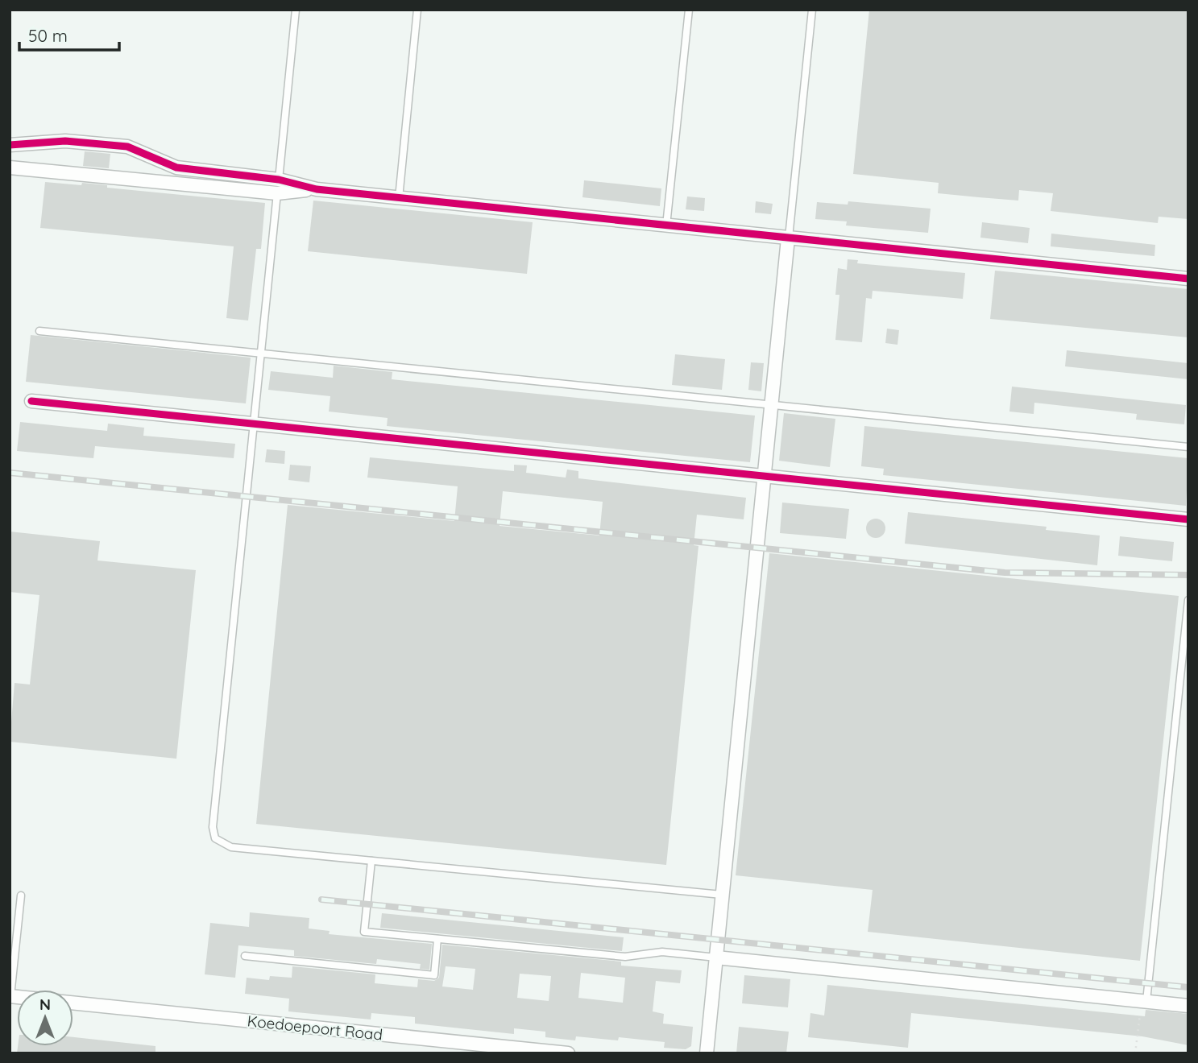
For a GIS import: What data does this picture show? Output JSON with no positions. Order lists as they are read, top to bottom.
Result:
{
  "streets": {
    "street": ["Koedoepoort Road"]
  },
  "scale_bar": "50 m",
  "north": "top"
}
